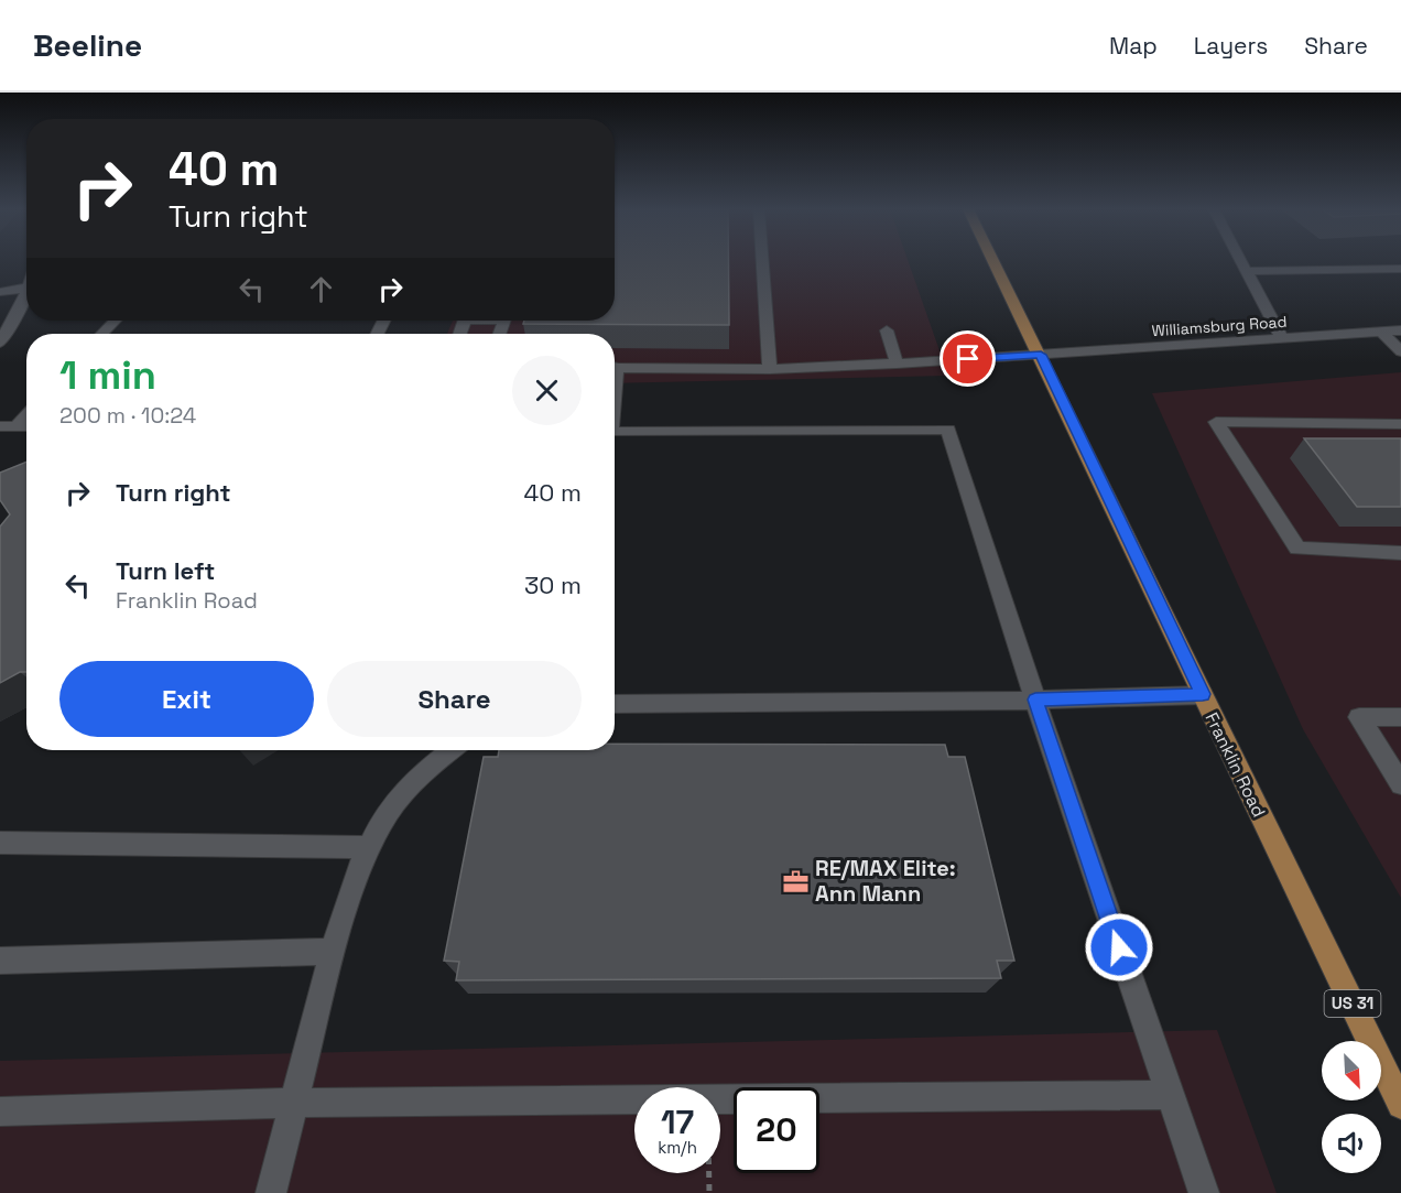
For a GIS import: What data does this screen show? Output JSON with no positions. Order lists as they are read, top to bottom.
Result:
{
  "streets": {
    "main road": ["Franklin Road", "US 31"],
    "street": ["Williamsburg Road"]
  },
  "crossings": [
    ["Williamsburg Road", "Franklin Road"]
  ],
  "places": {
    "office": ["RE/MAX Elite: Ann Mann"]
  },
  "north": "bottom right",
  "page": {
    "header": "Beeline",
    "nav": ["Map", "Layers", "Share"],
    "turn": ["40 m", "Turn right"],
    "heading": ["1 min", "200 m · 10:24"],
    "list": [
      {
        "name": "Turn right",
        "value": "40 m"
      },
      {
        "name": "Turn left",
        "note": "Franklin Road",
        "value": "30 m"
      }
    ],
    "buttons": ["Exit", "Share"],
    "speed": "17 km/h",
    "limit": "20"
  }
}
